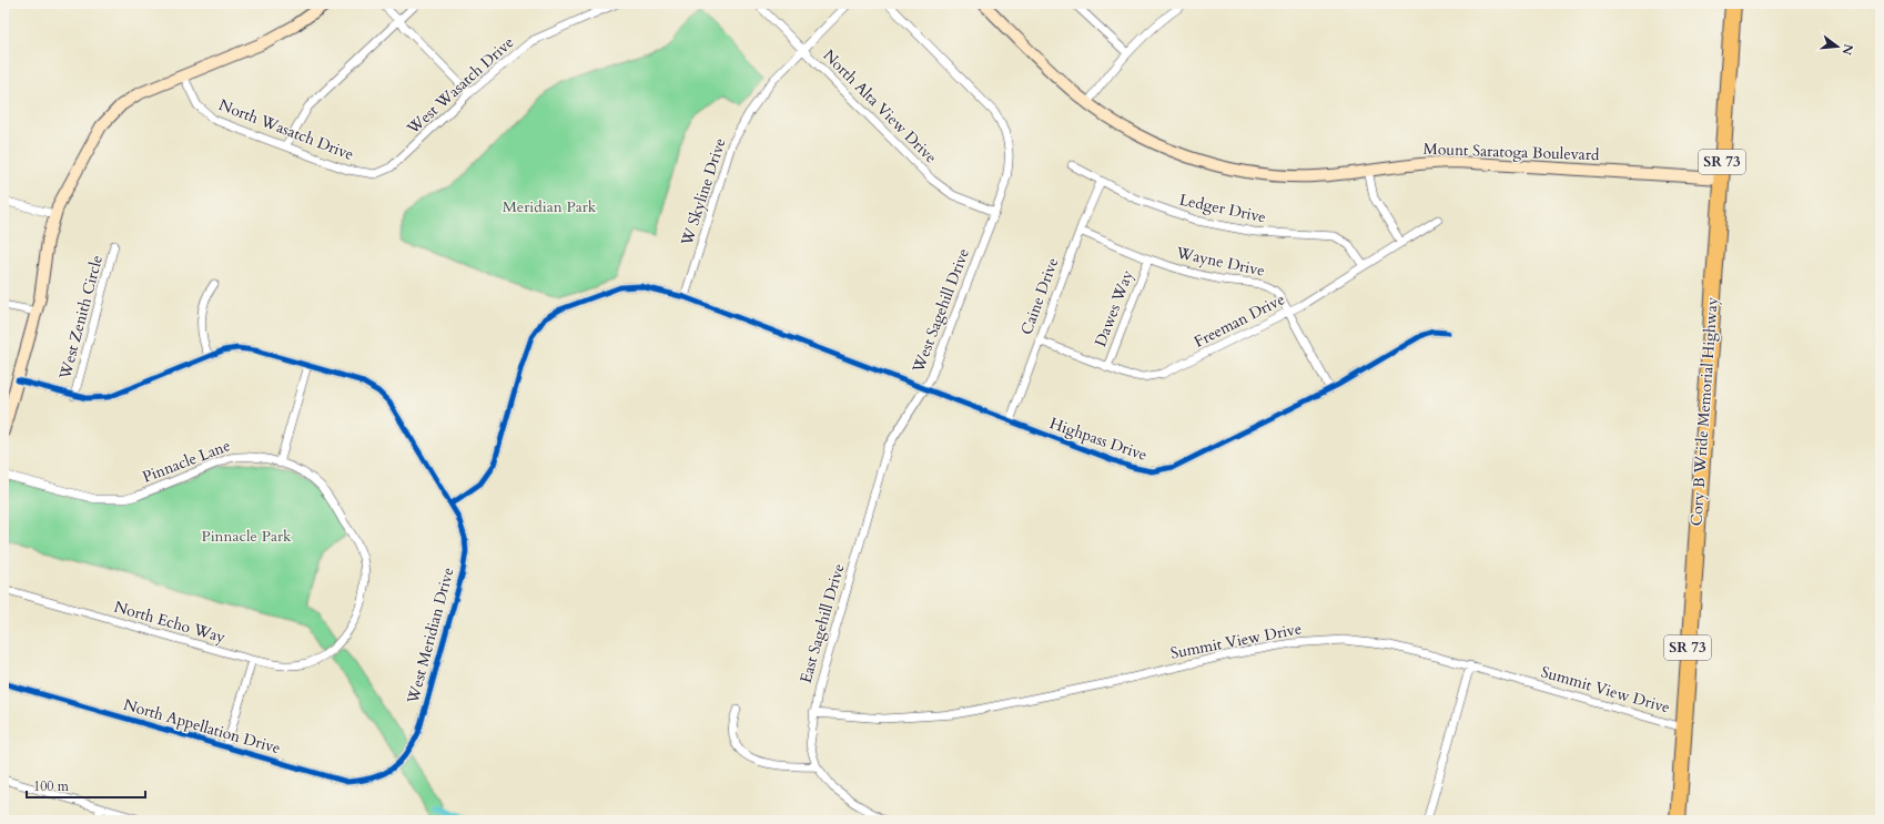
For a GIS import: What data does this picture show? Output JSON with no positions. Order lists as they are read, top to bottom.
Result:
{
  "streets": {
    "highway": ["SR 73", "Cory B Wride Memorial Highway"],
    "street": [
      "West Wasatch Drive",
      "North Alta View Drive",
      "North Wasatch Drive",
      "Mount Saratoga Boulevard",
      "W Skyline Drive",
      "Ledger Drive",
      "Wayne Drive",
      "Caine Drive",
      "Dawes Way",
      "West Sagehill Drive",
      "West Zenith Circle",
      "Freeman Drive",
      "Highpass Drive",
      "Pinnacle Lane",
      "North Echo Way",
      "East Sagehill Drive",
      "West Meridian Drive",
      "Summit View Drive",
      "North Appellation Drive"
    ]
  },
  "crossings": [
    ["West Wasatch Drive", "North Wasatch Drive"],
    ["North Alta View Drive", "W Skyline Drive"],
    ["North Alta View Drive", "West Sagehill Drive"],
    ["Mount Saratoga Boulevard", "Cory B Wride Memorial Highway"],
    ["W Skyline Drive", "Highpass Drive"],
    ["Ledger Drive", "Caine Drive"],
    ["Ledger Drive", "Freeman Drive"],
    ["Wayne Drive", "Caine Drive"],
    ["Wayne Drive", "Dawes Way"],
    ["Wayne Drive", "Freeman Drive"],
    ["Wayne Drive", "Highpass Drive"],
    ["Caine Drive", "Freeman Drive"],
    ["Caine Drive", "Highpass Drive"],
    ["Dawes Way", "Freeman Drive"],
    ["West Sagehill Drive", "Highpass Drive"],
    ["West Sagehill Drive", "East Sagehill Drive"],
    ["West Zenith Circle", "West Meridian Drive"],
    ["Cory B Wride Memorial Highway", "Summit View Drive"],
    ["Highpass Drive", "West Meridian Drive"],
    ["Pinnacle Lane", "North Echo Way"],
    ["East Sagehill Drive", "Summit View Drive"],
    ["West Meridian Drive", "North Appellation Drive"]
  ],
  "parks": ["Meridian Park", "Pinnacle Park"],
  "scale_bar": "100 m",
  "north": "right"
}
